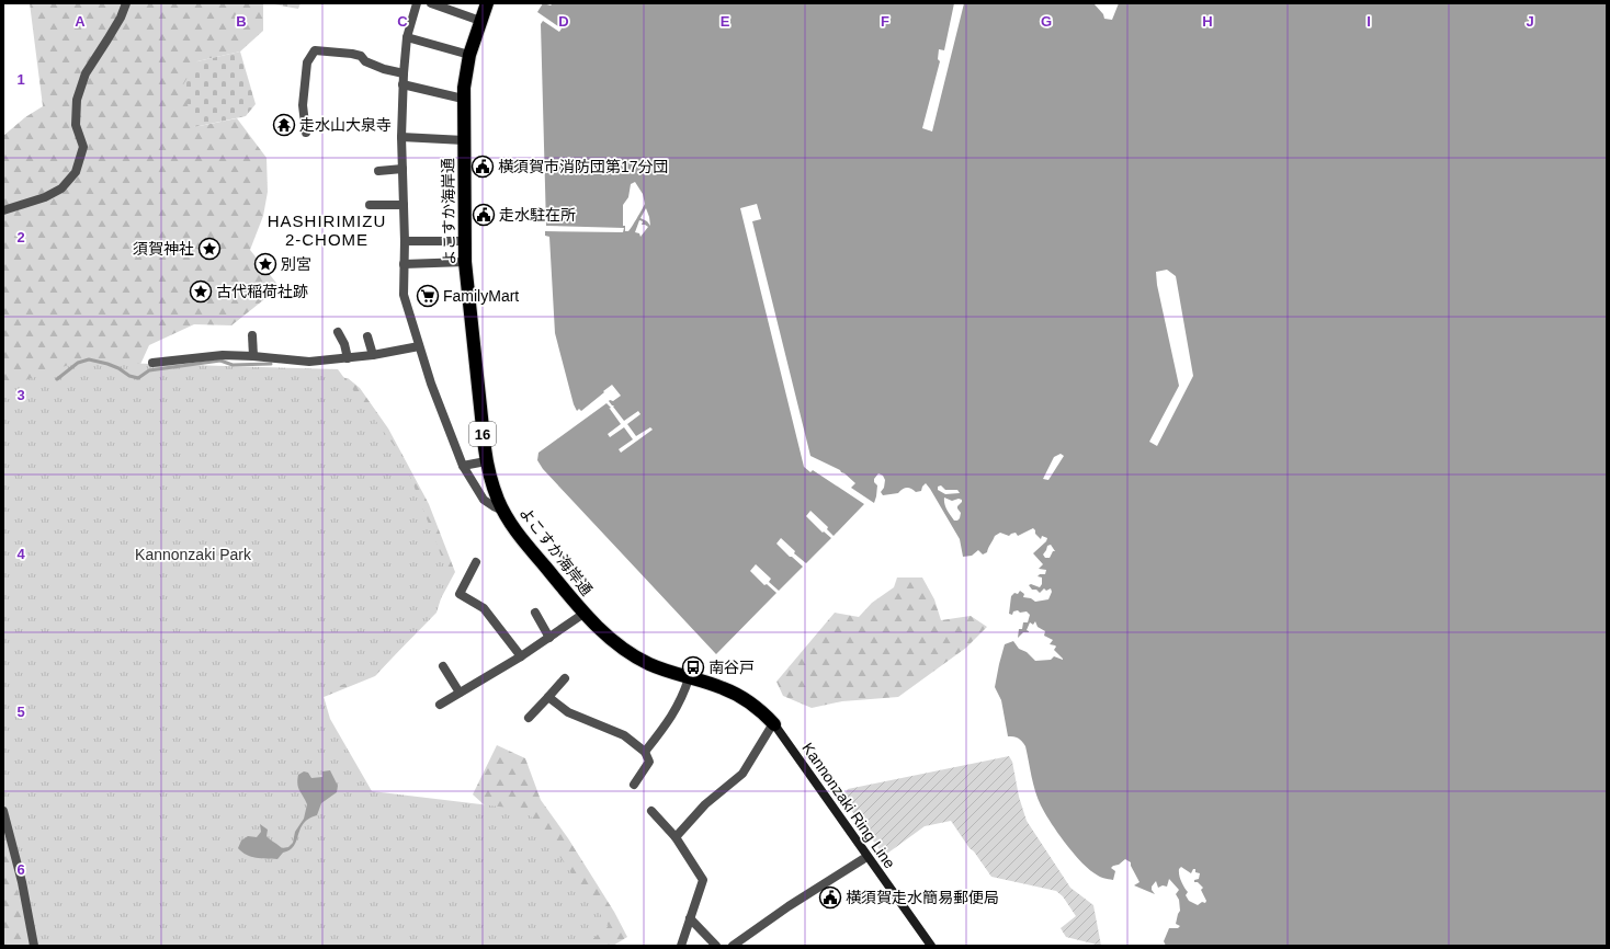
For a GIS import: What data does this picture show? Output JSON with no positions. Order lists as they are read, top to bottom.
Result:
{
  "streets": {
    "highway": ["よこすか海岸通", "16"],
    "main road": ["Kannonzaki Ring Line"]
  },
  "crossings": [
    ["よこすか海岸通", "Kannonzaki Ring Line"]
  ],
  "districts": ["HASHIRIMIZU 2-CHOME"],
  "parks": ["Kannonzaki Park"],
  "places": {
    "temple": ["走水山大泉寺"],
    "public building": ["横須賀市消防団第17分団", "走水駐在所", "横須賀走水簡易郵便局"],
    "place": ["須賀神社", "別宮", "古代稲荷社跡"],
    "supermarket": ["FamilyMart"],
    "bus stop": ["南谷戸"]
  },
  "grid": {
    "columns": [
      "A",
      "B",
      "C",
      "D",
      "E",
      "F",
      "G",
      "H",
      "I",
      "J"
    ],
    "rows": [
      "1",
      "2",
      "3",
      "4",
      "5",
      "6"
    ]
  }
}
